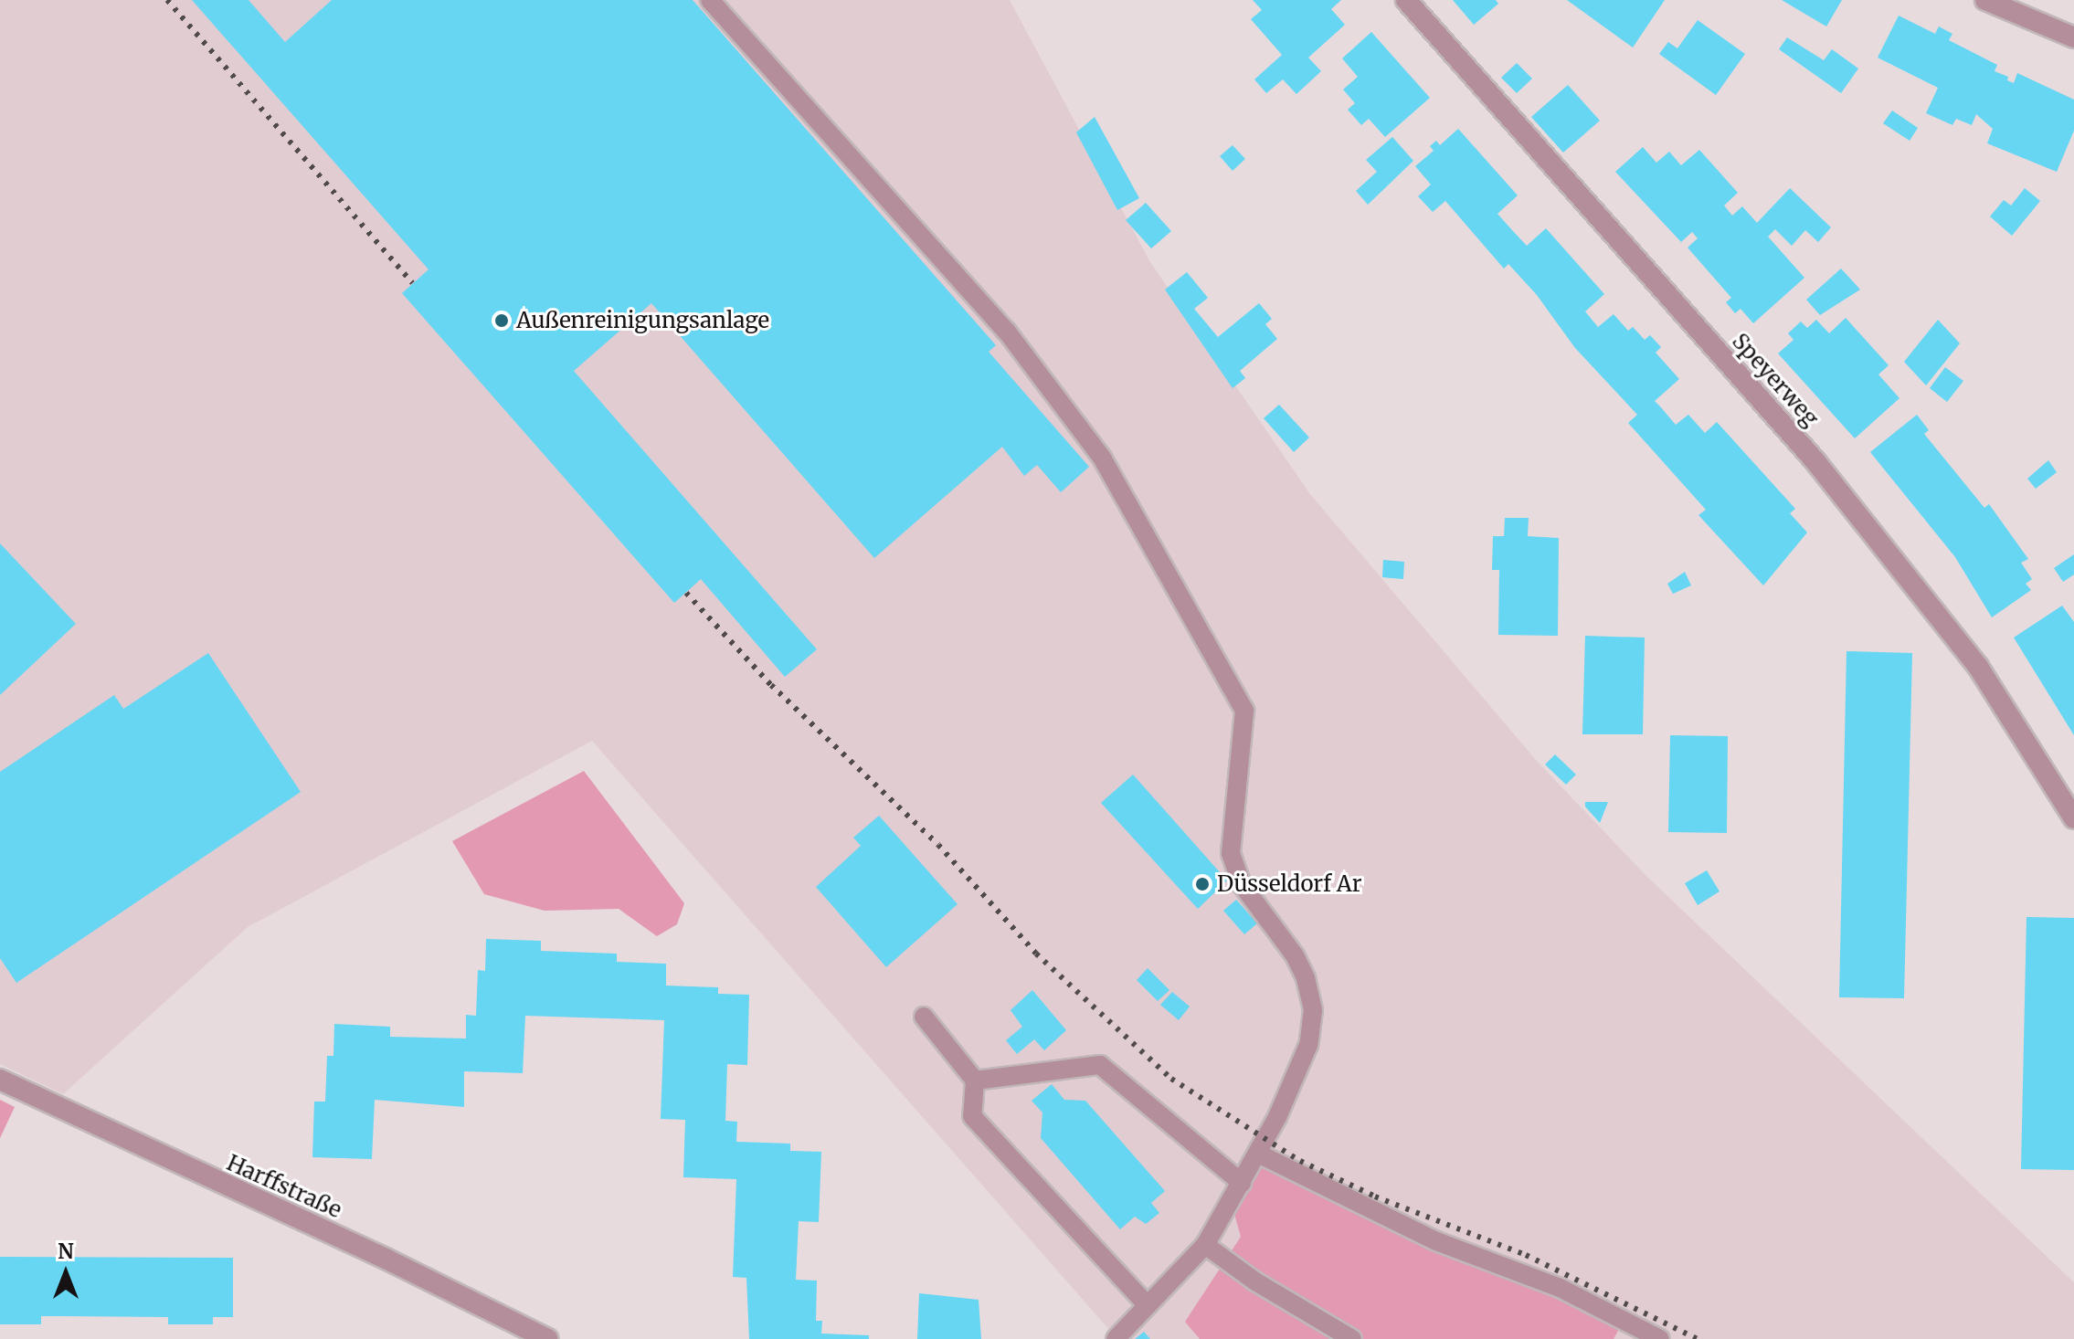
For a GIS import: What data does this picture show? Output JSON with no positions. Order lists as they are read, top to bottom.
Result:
{
  "streets": {
    "street": ["Speyerweg", "Harffstraße"]
  },
  "places": ["Außenreinigungsanlage", "Düsseldorf Ar"],
  "north": "top"
}
